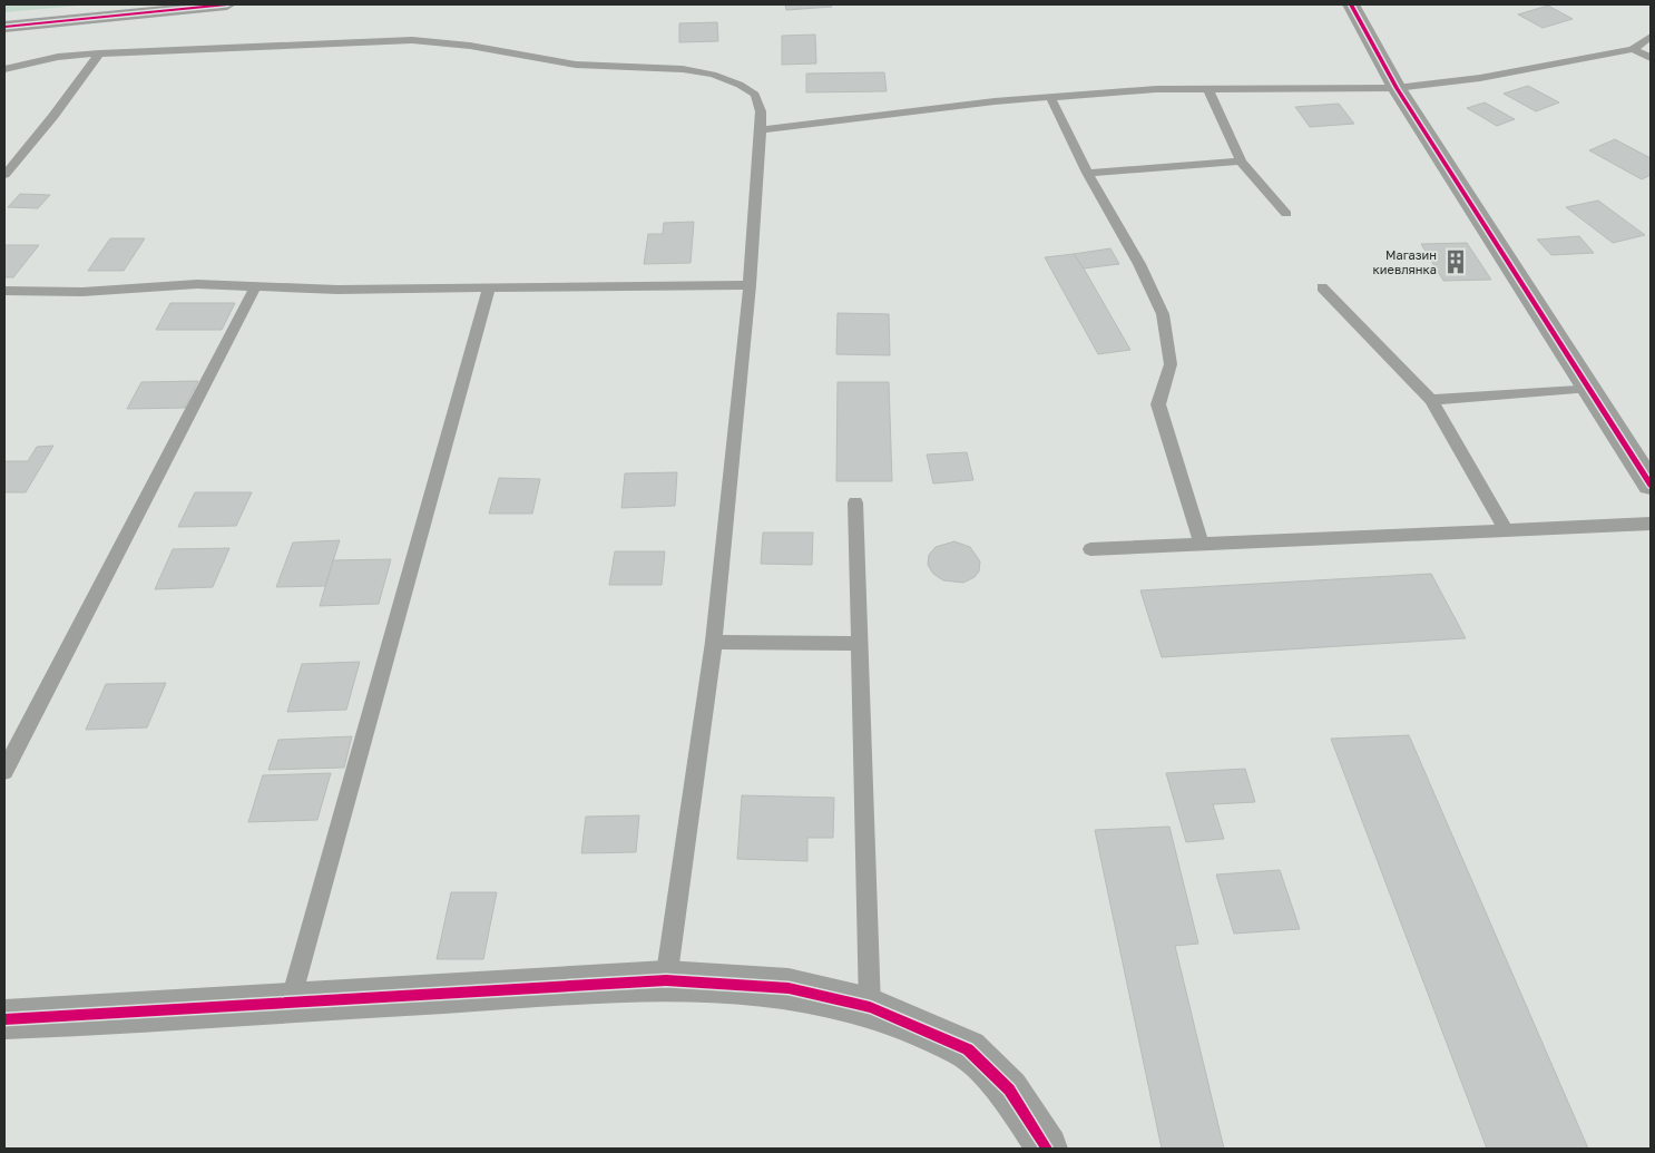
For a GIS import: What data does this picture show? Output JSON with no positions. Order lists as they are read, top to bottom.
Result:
{
  "places": {
    "building": ["Магазин киевлянка"]
  }
}
